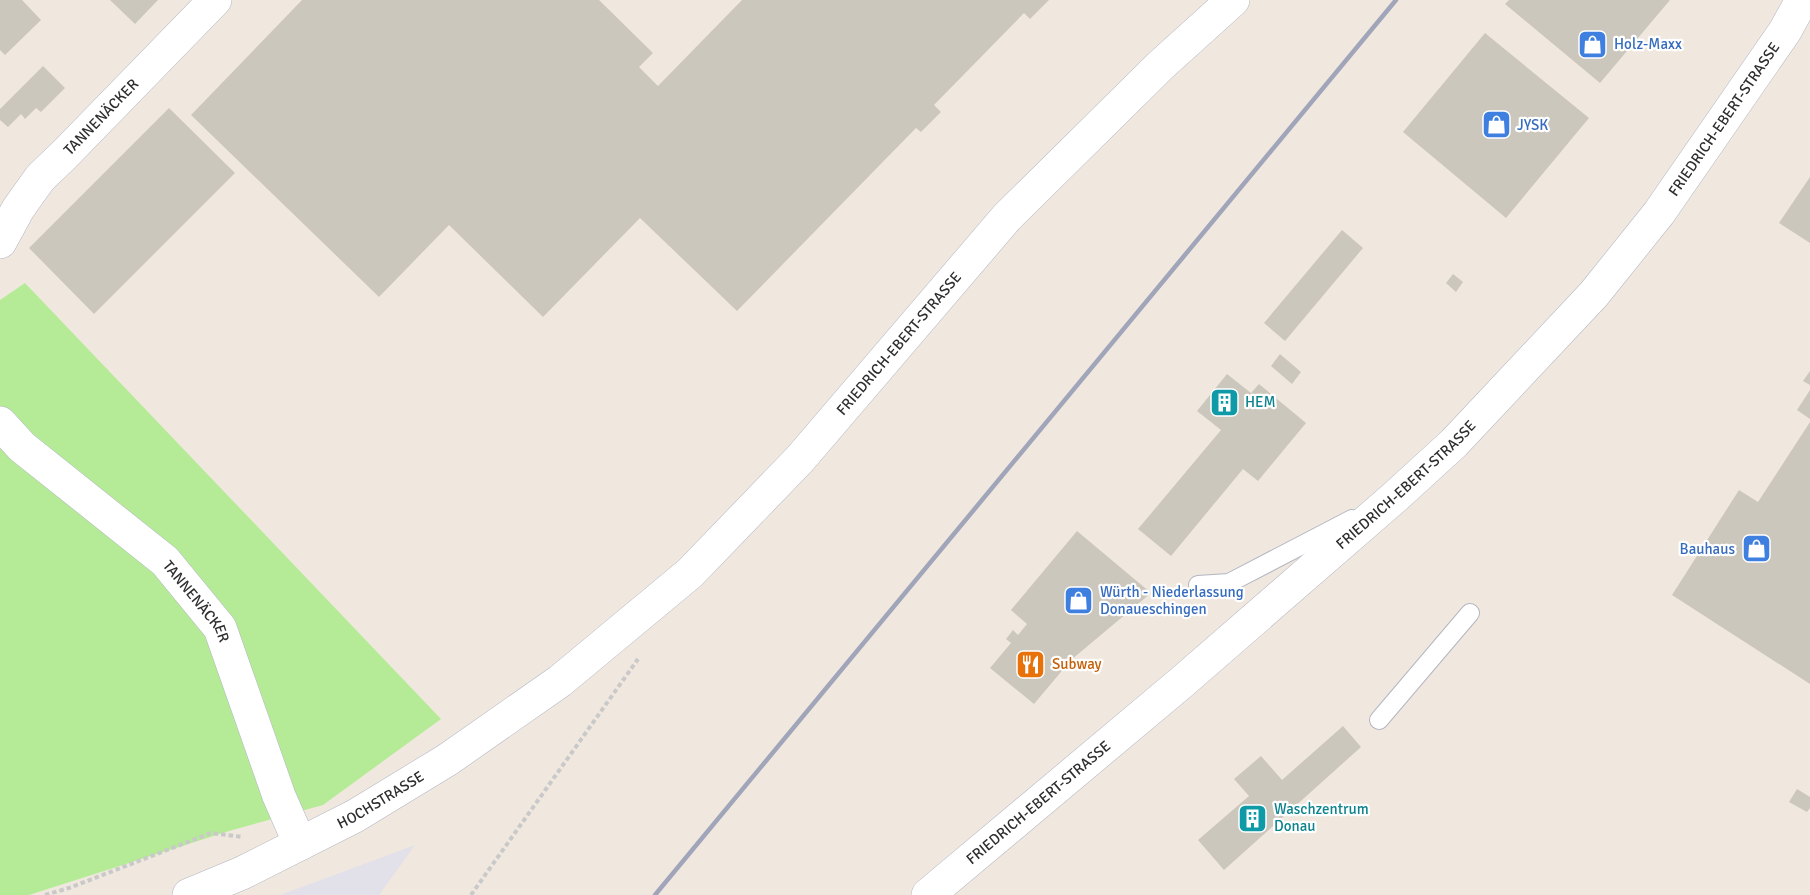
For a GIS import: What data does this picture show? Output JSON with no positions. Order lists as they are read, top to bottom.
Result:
{
  "streets": {
    "street": ["TANNENÄCKER", "FRIEDRICH-EBERT-STRASSE", "HOCHSTRASSE"]
  },
  "crossings": [
    ["TANNENÄCKER", "HOCHSTRASSE"],
    ["FRIEDRICH-EBERT-STRASSE", "HOCHSTRASSE"]
  ],
  "places": {
    "shop": [
      "Holz-Maxx",
      "JYSK",
      "Bauhaus",
      "Würth - Niederlassung Donaueschingen"
    ],
    "building": ["HEM", "Waschzentrum Donau"],
    "restaurant": ["Subway"]
  }
}
